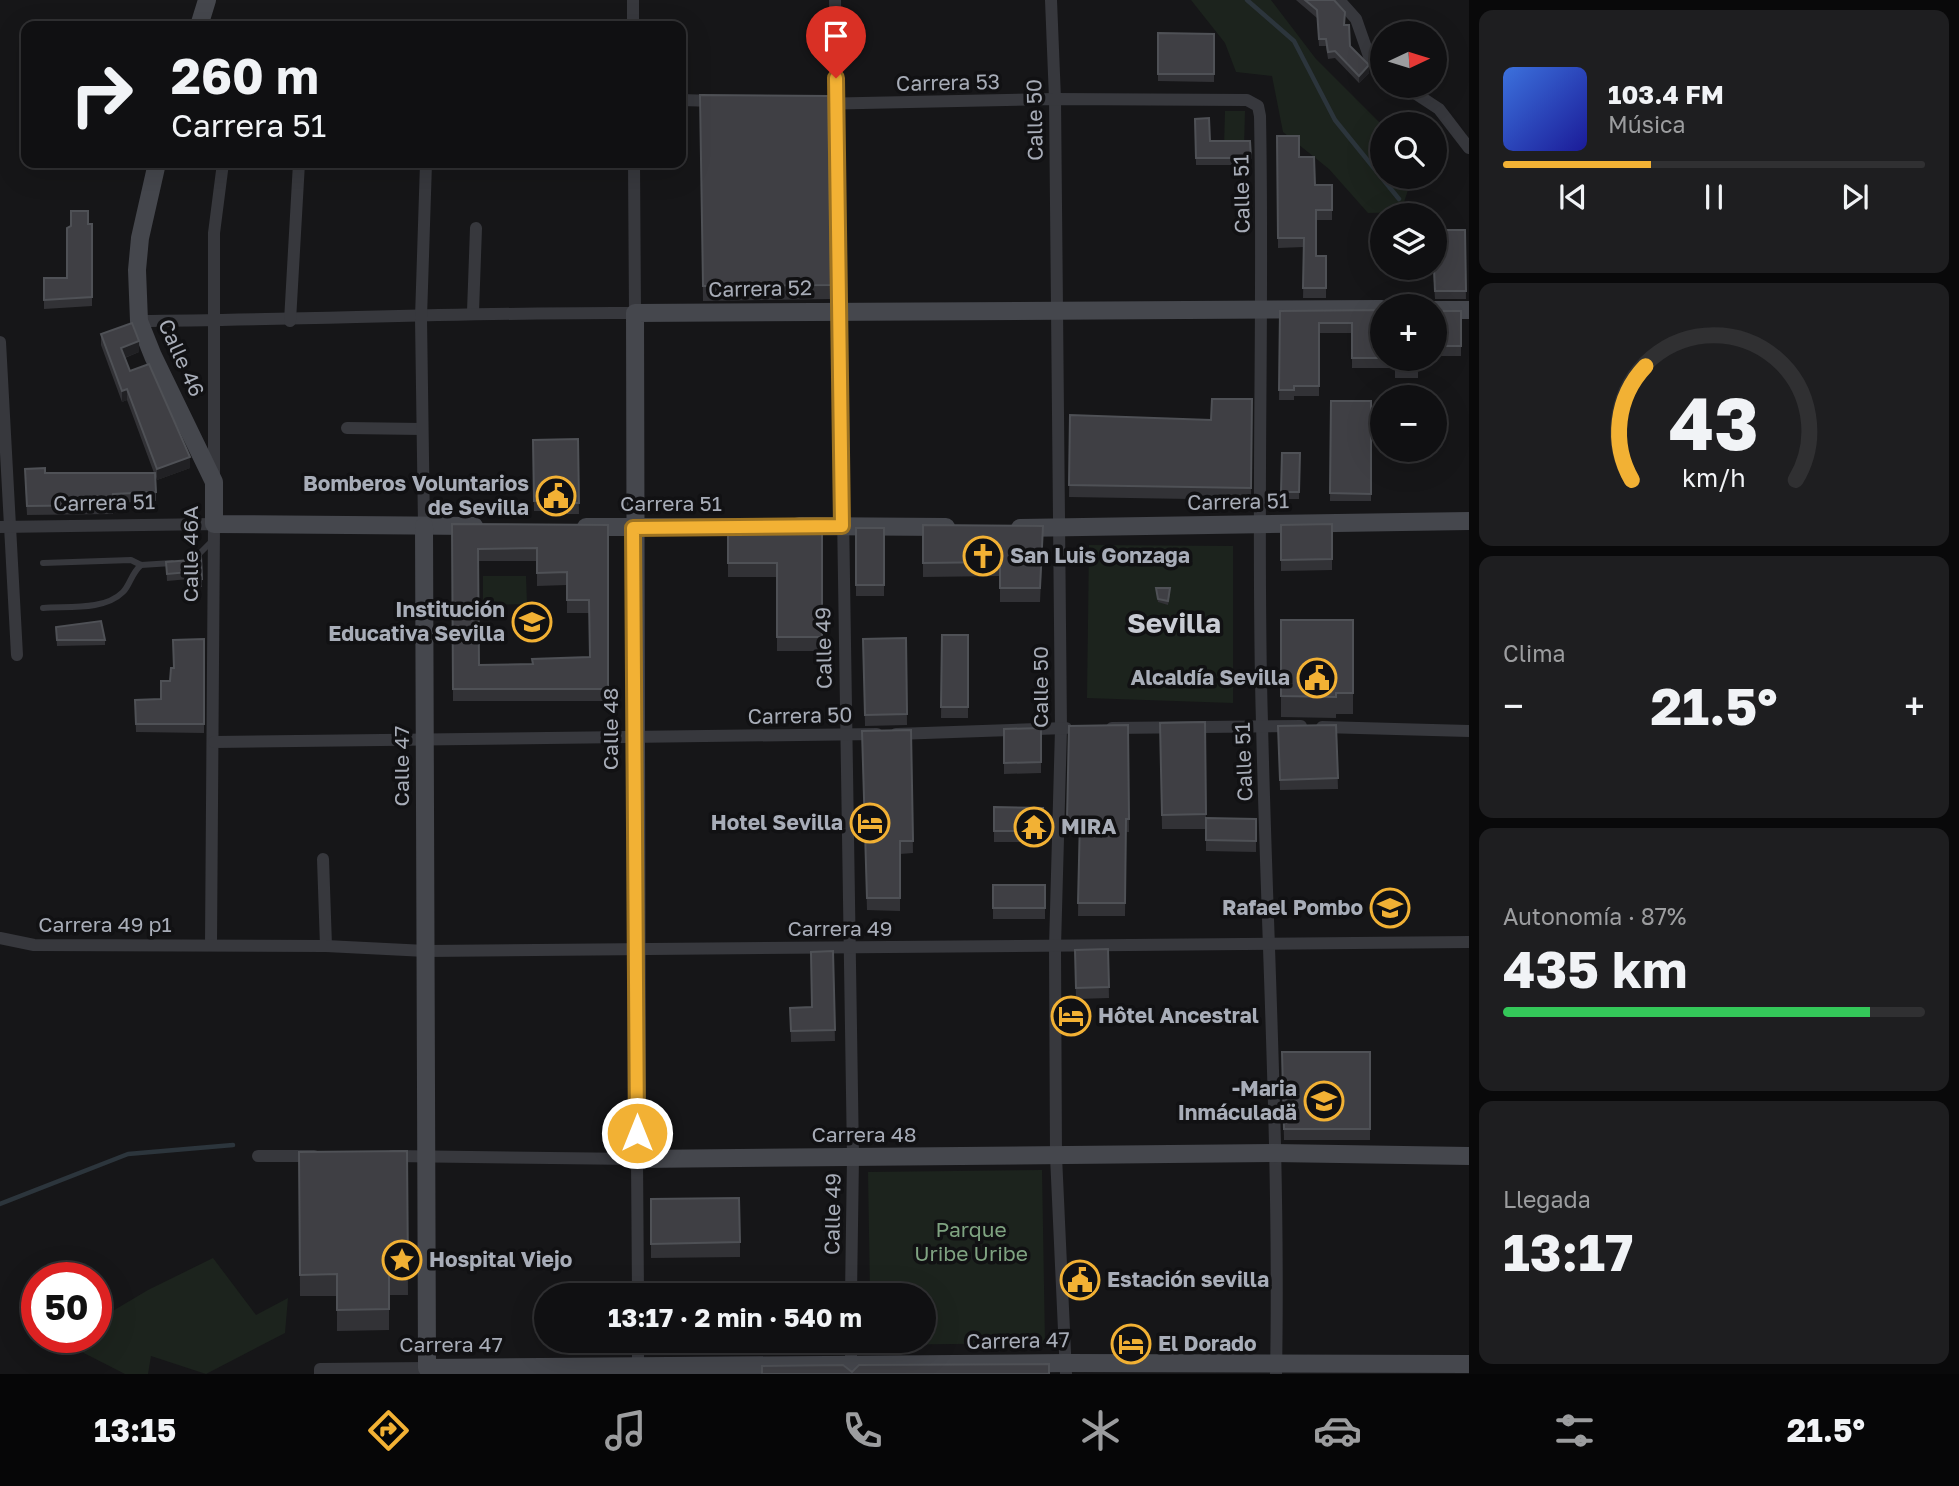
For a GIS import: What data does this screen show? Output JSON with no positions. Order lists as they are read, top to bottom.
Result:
{
  "streets": {
    "main road": [
      "Carrera 52",
      "Calle 46",
      "Carrera 51",
      "Calle 46A",
      "Calle 48",
      "Calle 47",
      "Carrera 48",
      "Carrera 47"
    ],
    "street": [
      "Carrera 53",
      "Calle 50",
      "Calle 51",
      "Calle 49",
      "Carrera 50",
      "Carrera 49 p1",
      "Carrera 49"
    ]
  },
  "crossings": [
    ["Carrera 53", "Calle 50"],
    ["Carrera 53", "Calle 51"],
    ["Carrera 53", "Calle 49"],
    ["Calle 50", "Carrera 52"],
    ["Calle 50", "Carrera 51"],
    ["Calle 50", "Carrera 50"],
    ["Calle 50", "Carrera 49"],
    ["Calle 50", "Carrera 48"],
    ["Calle 50", "Carrera 47"],
    ["Calle 51", "Carrera 52"],
    ["Calle 51", "Carrera 51"],
    ["Calle 51", "Carrera 49"],
    ["Calle 51", "Carrera 48"],
    ["Calle 51", "Carrera 47"],
    ["Carrera 52", "Calle 46"],
    ["Carrera 52", "Calle 46A"],
    ["Carrera 52", "Calle 49"],
    ["Carrera 52", "Calle 48"],
    ["Carrera 52", "Calle 47"],
    ["Calle 46", "Calle 46A"],
    ["Carrera 51", "Calle 46A"],
    ["Carrera 51", "Calle 49"],
    ["Carrera 51", "Calle 48"],
    ["Carrera 51", "Calle 47"],
    ["Calle 46A", "Carrera 50"],
    ["Calle 46A", "Carrera 49 p1"],
    ["Calle 46A", "Carrera 49"],
    ["Calle 49", "Carrera 50"],
    ["Calle 49", "Carrera 49"],
    ["Calle 49", "Carrera 48"],
    ["Carrera 50", "Calle 48"],
    ["Carrera 50", "Calle 47"],
    ["Calle 48", "Carrera 49"],
    ["Calle 48", "Carrera 48"],
    ["Calle 47", "Carrera 49"],
    ["Calle 47", "Carrera 48"],
    ["Calle 47", "Carrera 47"],
    ["Carrera 49 p1", "Carrera 49"]
  ],
  "districts": ["Sevilla"],
  "parks": ["Parque Uribe Uribe"],
  "places": {
    "public building": ["Bomberos Voluntarios de Sevilla", "Alcaldía Sevilla", "Estación sevilla"],
    "church": ["San Luis Gonzaga"],
    "school or university": ["Institución Educativa Sevilla", "Rafael Pombo", "-Maria Inmáculadä"],
    "hotel": ["Hotel Sevilla", "Hôtel Ancestral", "El Dorado"],
    "temple": ["MIRA"],
    "place": ["Hospital Viejo"]
  },
  "north": "right",
  "page": {
    "map_buttons": ["+", "−"],
    "turn": ["260 m", "Carrera 51"],
    "song": ["103.4 FM", "Música"],
    "tile": [
      "Clima",
      ["Autonomía · 87%", "435 km"],
      ["Llegada", "13:17"]
    ],
    "heat": ["−", "21.5°", "+"],
    "limit": "50",
    "trip": "13:17 · 2 min · 540 m",
    "tabs": ["13:15", "21.5°"],
    "gauge": ["43", "km/h"]
  }
}
